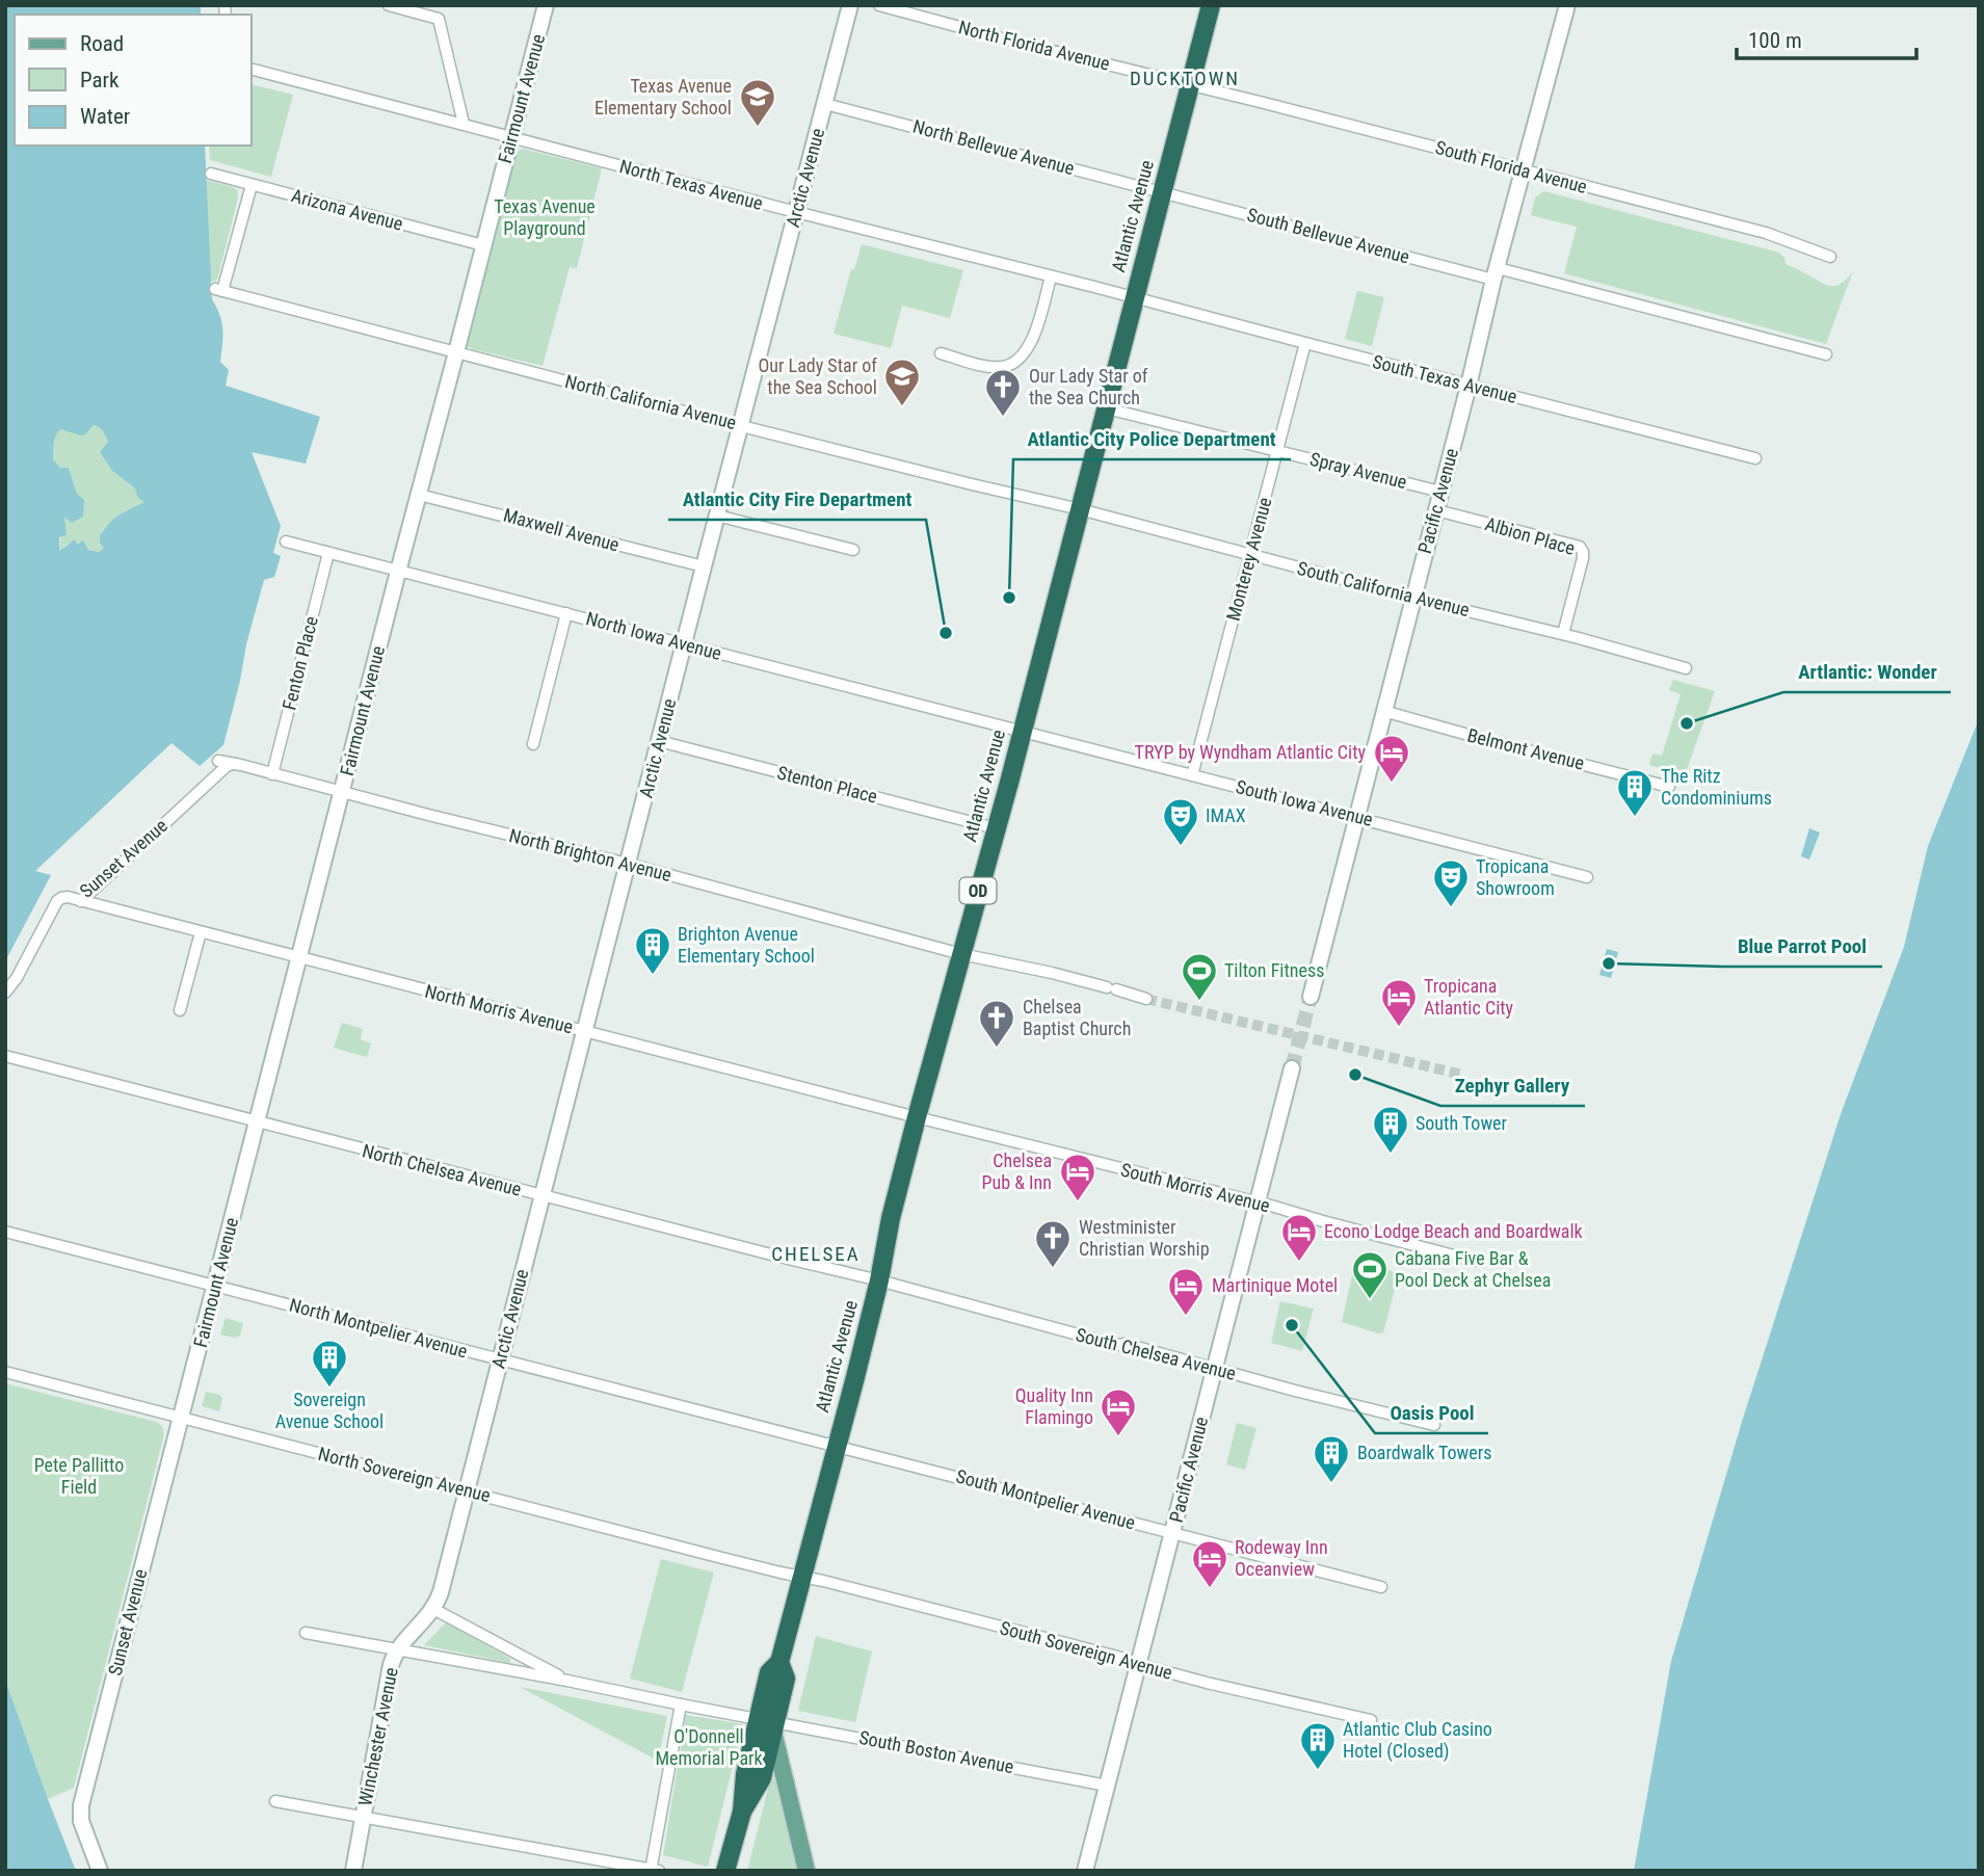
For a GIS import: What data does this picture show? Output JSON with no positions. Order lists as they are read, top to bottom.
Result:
{
  "streets": {
    "highway": ["Atlantic Avenue", "OD"],
    "street": [
      "North Florida Avenue",
      "Fairmount Avenue",
      "North Bellevue Avenue",
      "South Florida Avenue",
      "Arctic Avenue",
      "North Texas Avenue",
      "Arizona Avenue",
      "South Bellevue Avenue",
      "South Texas Avenue",
      "North California Avenue",
      "Spray Avenue",
      "Pacific Avenue",
      "Maxwell Avenue",
      "Albion Place",
      "Monterey Avenue",
      "South California Avenue",
      "North Iowa Avenue",
      "Fenton Place",
      "Belmont Avenue",
      "Stenton Place",
      "South Iowa Avenue",
      "North Brighton Avenue",
      "Sunset Avenue",
      "North Morris Avenue",
      "North Chelsea Avenue",
      "South Morris Avenue",
      "North Montpelier Avenue",
      "South Chelsea Avenue",
      "North Sovereign Avenue",
      "South Montpelier Avenue",
      "South Sovereign Avenue",
      "Winchester Avenue",
      "South Boston Avenue"
    ]
  },
  "crossings": [
    ["North Florida Avenue", "South Florida Avenue"],
    ["North Florida Avenue", "Atlantic Avenue"],
    ["Fairmount Avenue", "North Texas Avenue"],
    ["Fairmount Avenue", "Arizona Avenue"],
    ["Fairmount Avenue", "North California Avenue"],
    ["Fairmount Avenue", "Maxwell Avenue"],
    ["Fairmount Avenue", "North Iowa Avenue"],
    ["Fairmount Avenue", "North Brighton Avenue"],
    ["Fairmount Avenue", "Sunset Avenue"],
    ["Fairmount Avenue", "North Morris Avenue"],
    ["Fairmount Avenue", "North Chelsea Avenue"],
    ["Fairmount Avenue", "North Montpelier Avenue"],
    ["Fairmount Avenue", "North Sovereign Avenue"],
    ["North Bellevue Avenue", "Arctic Avenue"],
    ["North Bellevue Avenue", "Atlantic Avenue"],
    ["North Bellevue Avenue", "South Bellevue Avenue"],
    ["South Florida Avenue", "Atlantic Avenue"],
    ["South Florida Avenue", "Pacific Avenue"],
    ["Arctic Avenue", "North Texas Avenue"],
    ["Arctic Avenue", "North California Avenue"],
    ["Arctic Avenue", "Maxwell Avenue"],
    ["Arctic Avenue", "North Iowa Avenue"],
    ["Arctic Avenue", "Stenton Place"],
    ["Arctic Avenue", "North Brighton Avenue"],
    ["Arctic Avenue", "North Morris Avenue"],
    ["Arctic Avenue", "North Chelsea Avenue"],
    ["Arctic Avenue", "North Montpelier Avenue"],
    ["Arctic Avenue", "North Sovereign Avenue"],
    ["Arctic Avenue", "Winchester Avenue"],
    ["North Texas Avenue", "Atlantic Avenue"],
    ["North Texas Avenue", "South Texas Avenue"],
    ["Arizona Avenue", "North California Avenue"],
    ["Atlantic Avenue", "South Bellevue Avenue"],
    ["Atlantic Avenue", "South Texas Avenue"],
    ["Atlantic Avenue", "North California Avenue"],
    ["Atlantic Avenue", "Spray Avenue"],
    ["Atlantic Avenue", "South California Avenue"],
    ["Atlantic Avenue", "North Iowa Avenue"],
    ["Atlantic Avenue", "Stenton Place"],
    ["Atlantic Avenue", "South Iowa Avenue"],
    ["Atlantic Avenue", "North Brighton Avenue"],
    ["Atlantic Avenue", "OD"],
    ["Atlantic Avenue", "North Morris Avenue"],
    ["Atlantic Avenue", "North Chelsea Avenue"],
    ["Atlantic Avenue", "South Morris Avenue"],
    ["Atlantic Avenue", "North Montpelier Avenue"],
    ["Atlantic Avenue", "South Chelsea Avenue"],
    ["Atlantic Avenue", "North Sovereign Avenue"],
    ["Atlantic Avenue", "South Montpelier Avenue"],
    ["Atlantic Avenue", "South Sovereign Avenue"],
    ["Atlantic Avenue", "South Boston Avenue"],
    ["South Bellevue Avenue", "Pacific Avenue"],
    ["South Texas Avenue", "Pacific Avenue"],
    ["South Texas Avenue", "Monterey Avenue"],
    ["North California Avenue", "South California Avenue"],
    ["Spray Avenue", "Pacific Avenue"],
    ["Spray Avenue", "Monterey Avenue"],
    ["Pacific Avenue", "Albion Place"],
    ["Pacific Avenue", "South California Avenue"],
    ["Pacific Avenue", "Belmont Avenue"],
    ["Pacific Avenue", "South Iowa Avenue"],
    ["Pacific Avenue", "South Morris Avenue"],
    ["Pacific Avenue", "South Chelsea Avenue"],
    ["Pacific Avenue", "South Montpelier Avenue"],
    ["Pacific Avenue", "South Sovereign Avenue"],
    ["Pacific Avenue", "South Boston Avenue"],
    ["Albion Place", "South California Avenue"],
    ["Monterey Avenue", "South California Avenue"],
    ["Monterey Avenue", "South Iowa Avenue"],
    ["North Iowa Avenue", "Fenton Place"],
    ["North Iowa Avenue", "South Iowa Avenue"],
    ["Fenton Place", "North Brighton Avenue"],
    ["North Brighton Avenue", "Sunset Avenue"],
    ["Sunset Avenue", "North Morris Avenue"],
    ["Sunset Avenue", "North Sovereign Avenue"],
    ["OD", "South Boston Avenue"],
    ["North Morris Avenue", "South Morris Avenue"],
    ["North Chelsea Avenue", "South Chelsea Avenue"],
    ["North Montpelier Avenue", "South Montpelier Avenue"],
    ["North Sovereign Avenue", "South Sovereign Avenue"],
    ["North Sovereign Avenue", "Winchester Avenue"]
  ],
  "districts": ["DUCKTOWN", "CHELSEA"],
  "parks": ["Texas Avenue Playground", "Pete Pallitto Field", "O'Donnell Memorial Park"],
  "places": {
    "school or university": ["Texas Avenue Elementary School", "Our Lady Star of the Sea School"],
    "church": ["Our Lady Star of the Sea Church", "Chelsea Baptist Church", "Westminister Christian Worship"],
    "other": [
      "Atlantic City Police Department",
      "Atlantic City Fire Department",
      "Artlantic: Wonder",
      "Blue Parrot Pool",
      "Zephyr Gallery",
      "Oasis Pool"
    ],
    "hotel": [
      "TRYP by Wyndham Atlantic City",
      "Tropicana Atlantic City",
      "Chelsea Pub & Inn",
      "Econo Lodge Beach and Boardwalk",
      "Martinique Motel",
      "Quality Inn Flamingo",
      "Rodeway Inn Oceanview"
    ],
    "building": [
      "The Ritz Condominiums",
      "Brighton Avenue Elementary School",
      "South Tower",
      "Sovereign Avenue School",
      "Boardwalk Towers",
      "Atlantic Club Casino Hotel (Closed)"
    ],
    "theatre": ["IMAX", "Tropicana Showroom"],
    "sports": ["Tilton Fitness", "Cabana Five Bar & Pool Deck at Chelsea"]
  },
  "legend": ["Road", "Park", "Water"],
  "scale_bar": "100 m"
}
